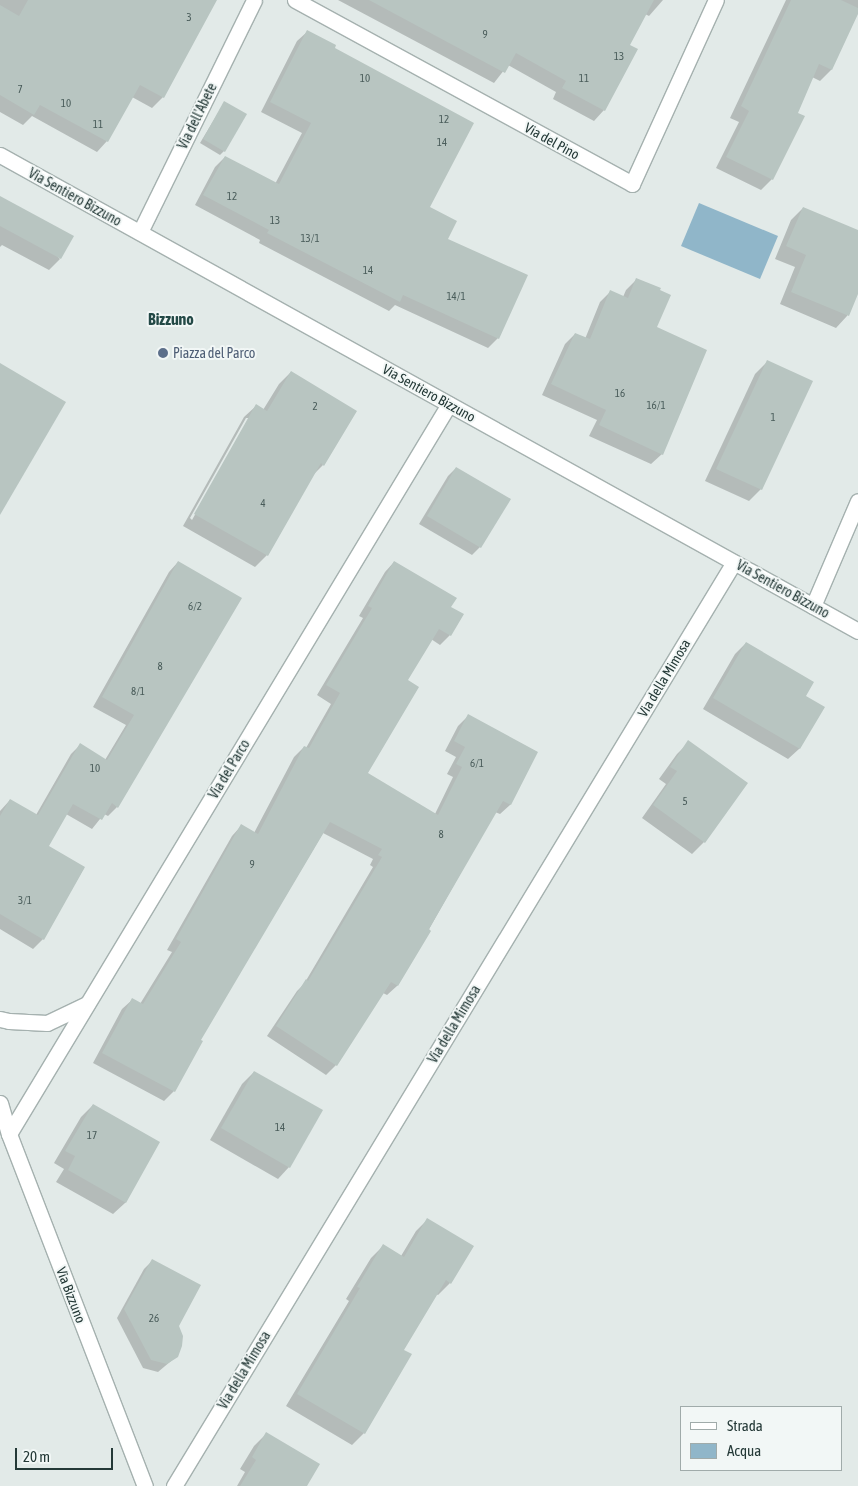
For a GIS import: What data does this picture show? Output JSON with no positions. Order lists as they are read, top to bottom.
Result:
{
  "streets": {
    "street": [
      "Via dell'Abete",
      "Via del Pino",
      "Via Sentiero Bizzuno",
      "Via della Mimosa",
      "Via del Parco",
      "Via Bizzuno"
    ]
  },
  "crossings": [
    ["Via dell'Abete", "Via Sentiero Bizzuno"],
    ["Via Sentiero Bizzuno", "Via della Mimosa"],
    ["Via Sentiero Bizzuno", "Via del Parco"],
    ["Via del Parco", "Via Bizzuno"]
  ],
  "districts": ["Bizzuno"],
  "places": ["Piazza del Parco"],
  "house_numbers": [
    "3",
    "9",
    "13",
    "10",
    "11",
    "7",
    "10",
    "12",
    "11",
    "14",
    "12",
    "13",
    "13/1",
    "14",
    "14/1",
    "16",
    "16/1",
    "2",
    "1",
    "4",
    "6/2",
    "8",
    "8/1",
    "6/1",
    "10",
    "5",
    "8",
    "9",
    "3/1",
    "14",
    "17",
    "26"
  ],
  "legend": ["Strada", "Acqua"],
  "scale_bar": "20 m"
}
